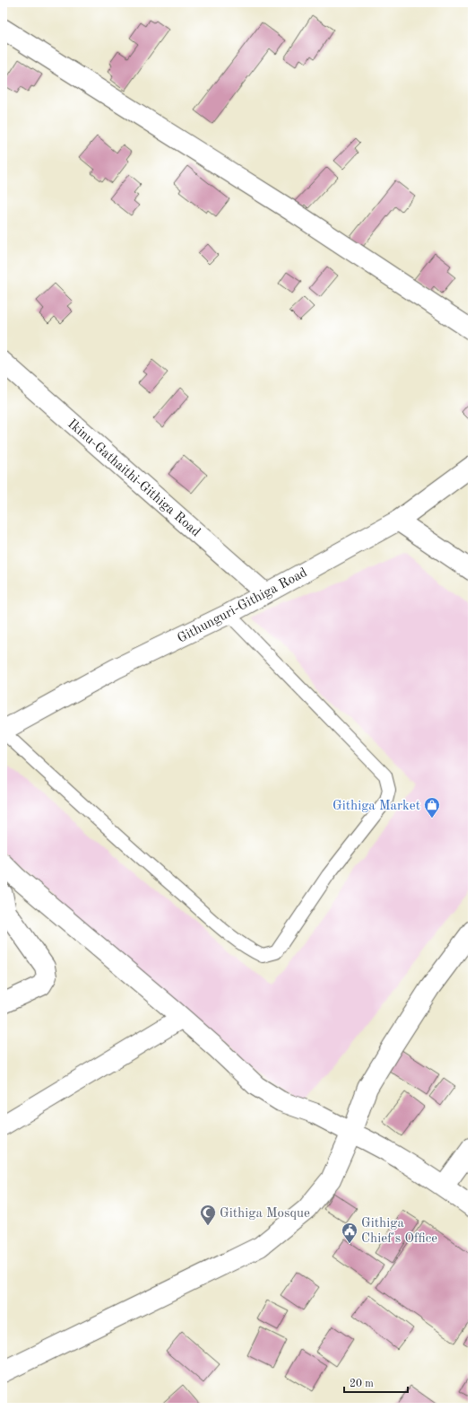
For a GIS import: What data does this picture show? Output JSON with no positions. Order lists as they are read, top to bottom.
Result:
{
  "streets": {
    "street": ["Ikinu-Gathaithi-Githiga Road", "Githunguri-Githiga Road"]
  },
  "crossings": [
    ["Ikinu-Gathaithi-Githiga Road", "Githunguri-Githiga Road"]
  ],
  "places": {
    "shop": ["Githiga Market"],
    "mosque": ["Githiga Mosque"],
    "public building": ["Githiga Chief's Office"]
  },
  "scale_bar": "20 m"
}
